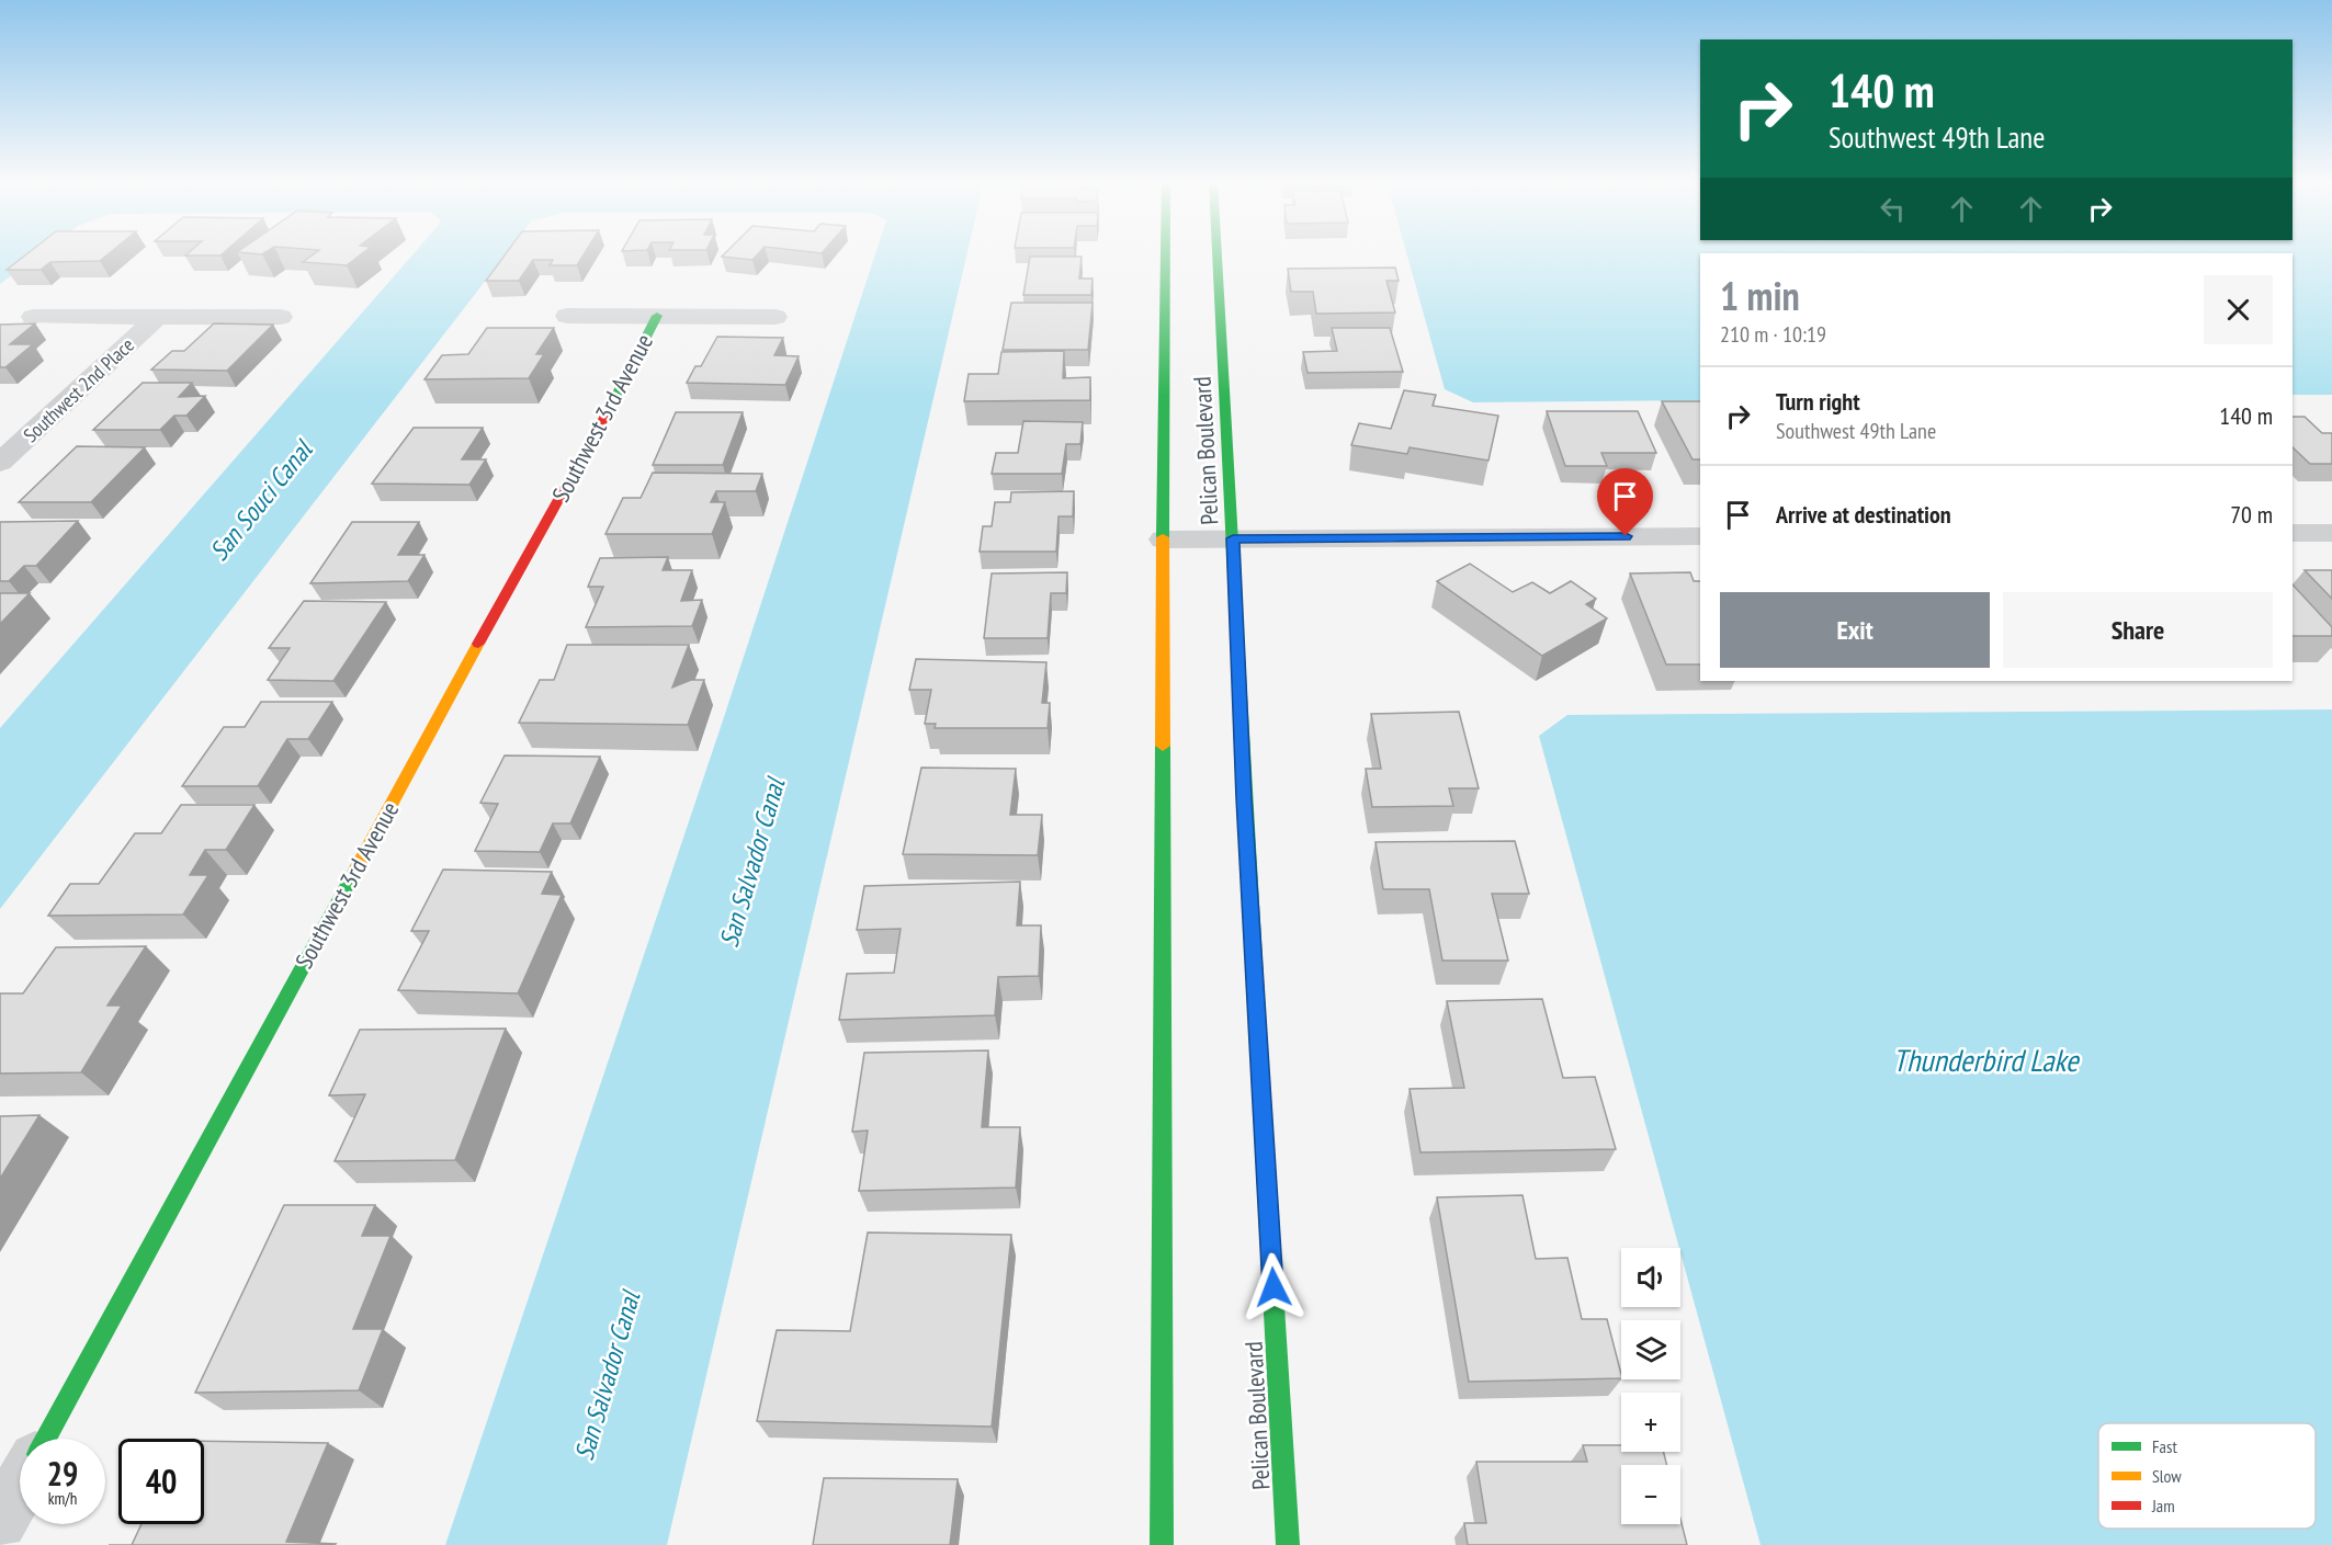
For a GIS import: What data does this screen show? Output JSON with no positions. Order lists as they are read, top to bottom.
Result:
{
  "streets": {
    "street": ["Southwest 2nd Place", "Southwest 3rd Avenue", "Pelican Boulevard"]
  },
  "water": ["San Souci Canal", "San Salvador Canal", "Thunderbird Lake"],
  "legend": ["Fast", "Slow", "Jam"],
  "page": {
    "turn": ["140 m", "Southwest 49th Lane"],
    "heading": ["1 min", "210 m · 10:19"],
    "list": [
      {
        "name": "Turn right",
        "note": "Southwest 49th Lane",
        "value": "140 m"
      },
      {
        "name": "Arrive at destination",
        "value": "70 m"
      }
    ],
    "buttons": ["Exit", "Share"],
    "map_buttons": ["+", "−"],
    "speed": "29 km/h",
    "limit": "40"
  }
}
